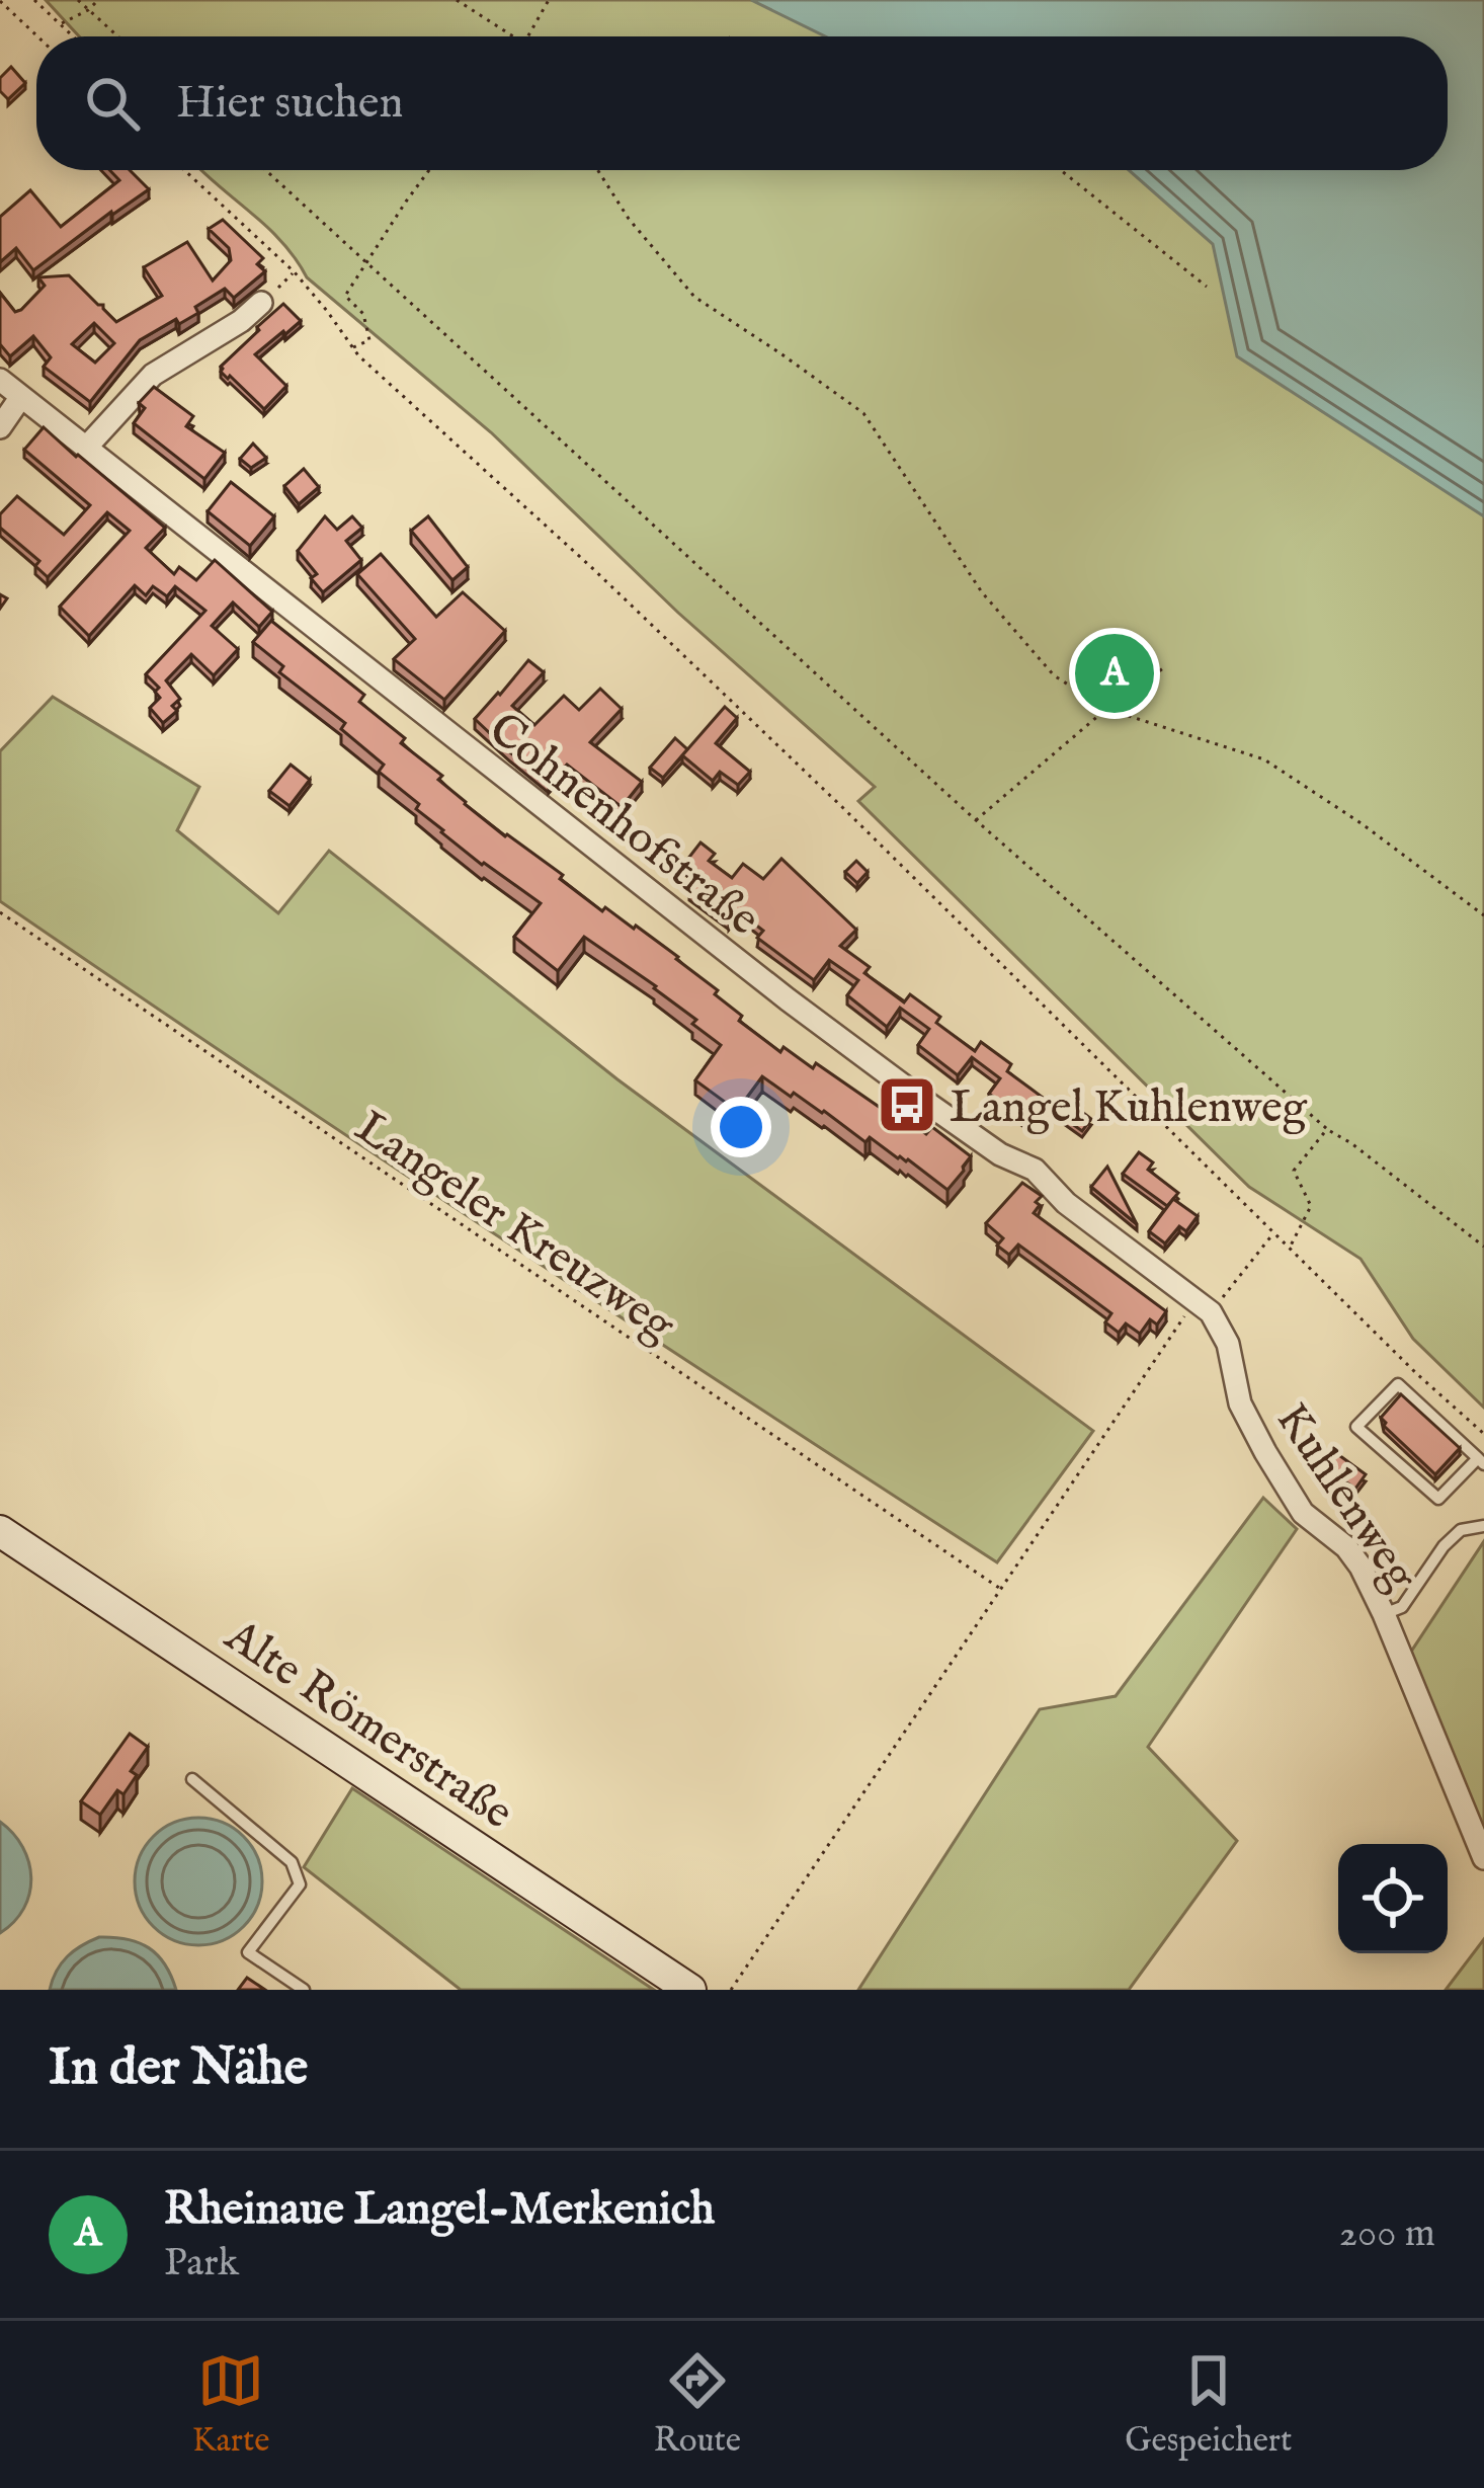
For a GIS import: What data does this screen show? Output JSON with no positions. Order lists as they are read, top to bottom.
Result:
{
  "streets": {
    "street": ["Cohnenhofstraße", "Kuhlenweg", "Alte Römerstraße"],
    "path": ["Langeler Kreuzweg"]
  },
  "crossings": [
    ["Cohnenhofstraße", "Kuhlenweg"]
  ],
  "places": {
    "bus stop": ["Langel Kuhlenweg"]
  },
  "page": {
    "search": "Hier suchen",
    "pins": "A",
    "heading": "In der Nähe",
    "list": [
      {
        "mark": "A",
        "name": "Rheinaue Langel-Merkenich",
        "note": "Park",
        "value": "200 m"
      }
    ],
    "nav": ["Karte", "Route", "Gespeichert"]
  }
}
